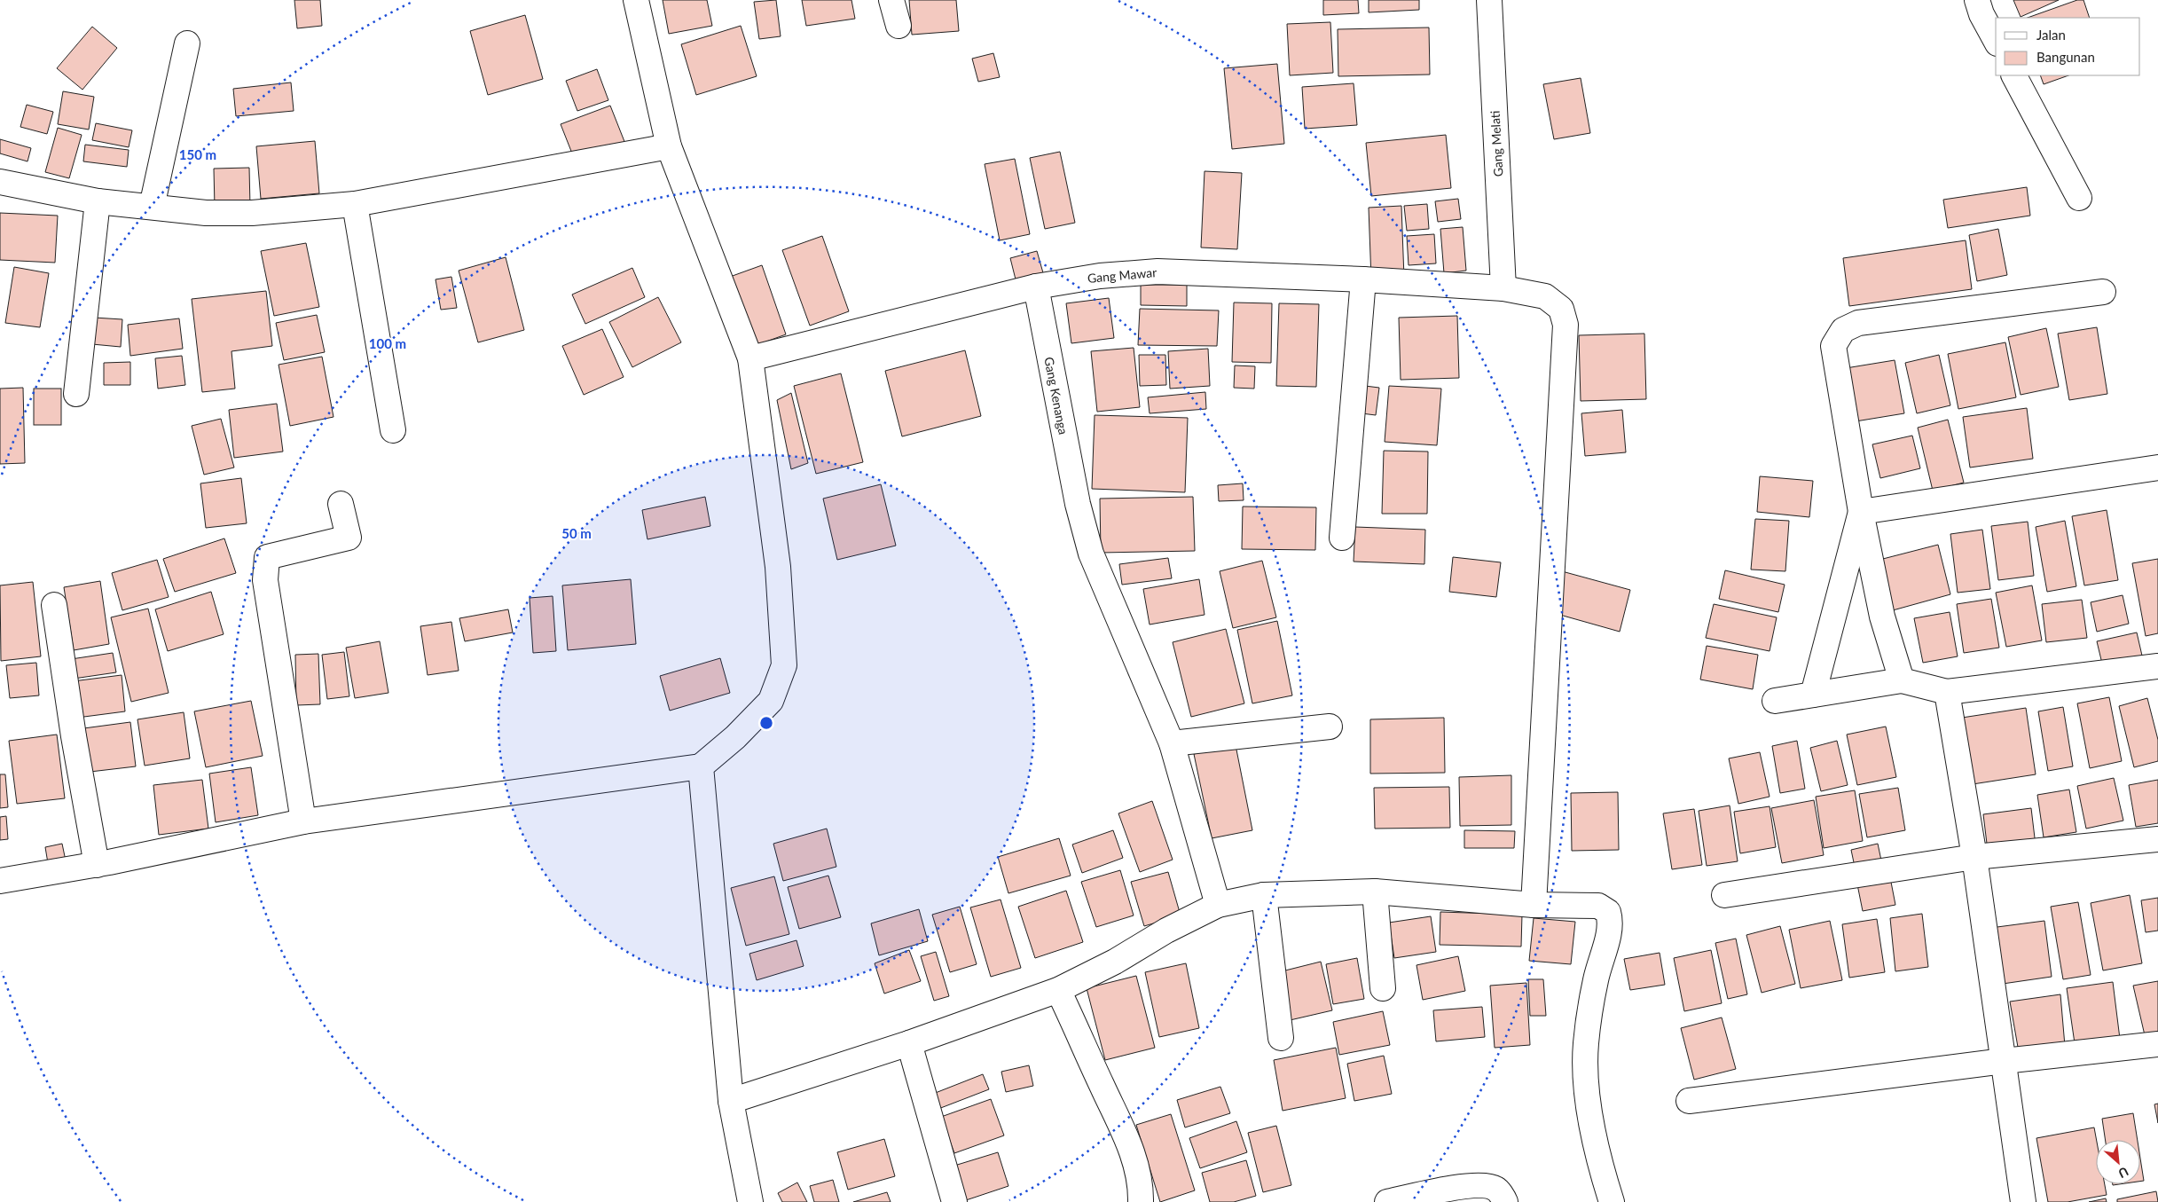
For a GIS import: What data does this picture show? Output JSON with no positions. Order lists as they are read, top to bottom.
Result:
{
  "streets": {
    "street": ["Gang Melati", "Gang Mawar", "Gang Kenanga"]
  },
  "crossings": [
    ["Gang Melati", "Gang Mawar"],
    ["Gang Mawar", "Gang Kenanga"]
  ],
  "legend": ["Jalan", "Bangunan"],
  "north": "bottom right",
  "rings": ["150 m", "100 m", "50 m"]
}
